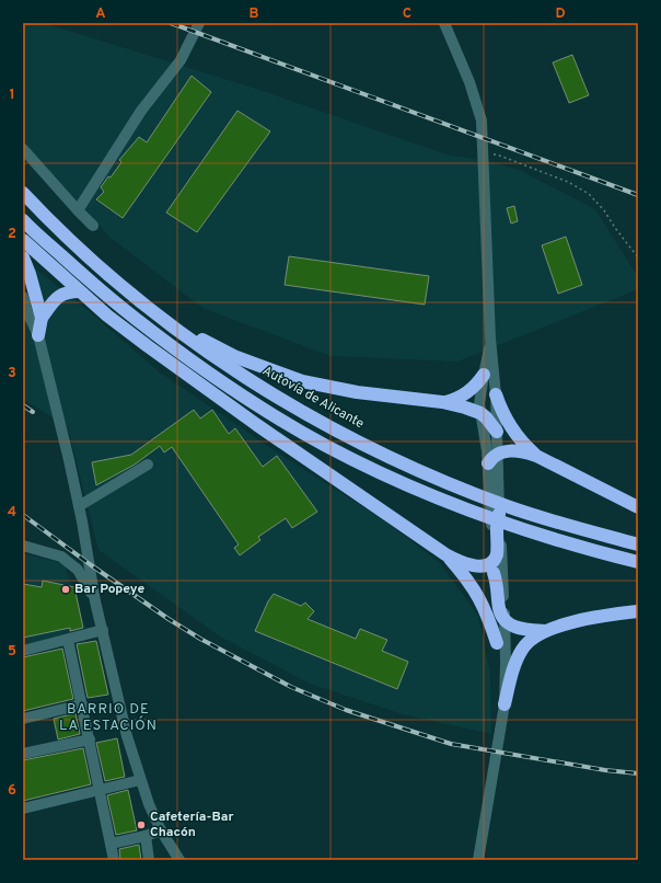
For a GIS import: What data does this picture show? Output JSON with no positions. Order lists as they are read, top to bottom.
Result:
{
  "streets": {
    "highway": ["Autovía de Alicante"]
  },
  "districts": ["BARRIO DE LA ESTACIÓN"],
  "places": ["Bar Popeye", "Cafetería-Bar Chacón"],
  "grid": {
    "columns": [
      "A",
      "B",
      "C",
      "D"
    ],
    "rows": [
      "1",
      "2",
      "3",
      "4",
      "5",
      "6"
    ]
  }
}
